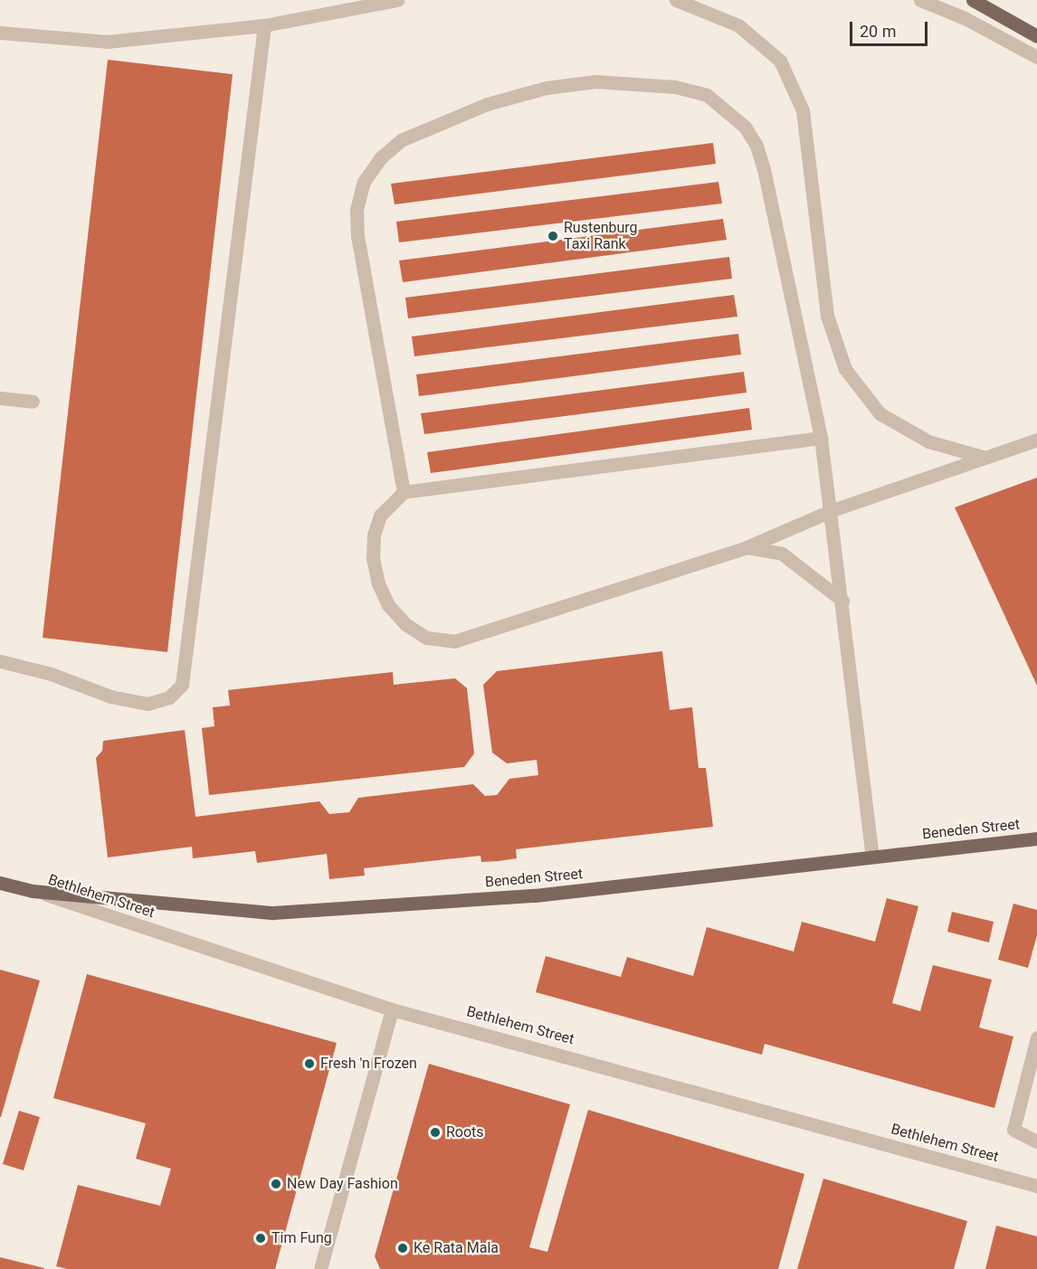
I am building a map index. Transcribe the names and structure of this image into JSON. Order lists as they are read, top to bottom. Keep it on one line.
{"streets":{"main road":["Beneden Street","Bethlehem Street"]},"crossings":[["Beneden Street","Bethlehem Street"]],"places":["Rustenburg Taxi Rank","Fresh 'n Frozen","Roots","New Day Fashion","Tim Fung","Ke Rata Mala"],"scale_bar":"20 m"}
